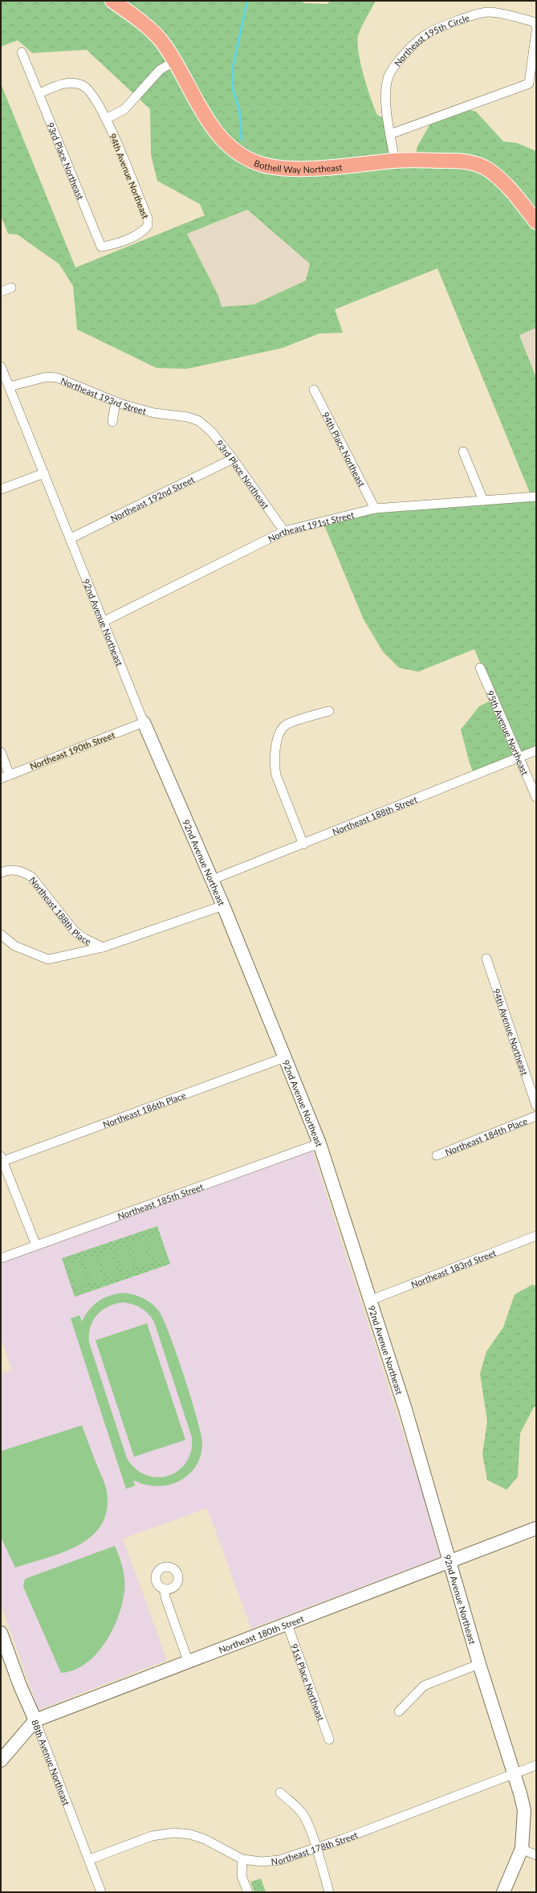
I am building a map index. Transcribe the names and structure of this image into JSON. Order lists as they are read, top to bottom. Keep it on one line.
{"streets":{"main road":["Bothell Way Northeast"],"street":["Northeast 195th Circle","93rd Place Northeast","94th Avenue Northeast","Northeast 193rd Street","94th Place Northeast","Northeast 192nd Street","Northeast 191st Street","92nd Avenue Northeast","95th Avenue Northeast","Northeast 190th Street","Northeast 188th Street","Northeast 188th Place","Northeast 186th Place","Northeast 184th Place","Northeast 185th Street","Northeast 183rd Street","Northeast 180th Street","91st Place Northeast","88th Avenue Northeast","Northeast 178th Street"]},"crossings":[["Northeast 195th Circle","Bothell Way Northeast"],["93rd Place Northeast","94th Avenue Northeast"],["93rd Place Northeast","Northeast 193rd Street"],["93rd Place Northeast","Northeast 192nd Street"],["93rd Place Northeast","Northeast 191st Street"],["Northeast 193rd Street","92nd Avenue Northeast"],["94th Place Northeast","Northeast 191st Street"],["Northeast 192nd Street","92nd Avenue Northeast"],["Northeast 191st Street","92nd Avenue Northeast"],["92nd Avenue Northeast","Northeast 190th Street"],["92nd Avenue Northeast","Northeast 188th Street"],["92nd Avenue Northeast","Northeast 188th Place"],["92nd Avenue Northeast","Northeast 186th Place"],["92nd Avenue Northeast","Northeast 185th Street"],["92nd Avenue Northeast","Northeast 183rd Street"],["92nd Avenue Northeast","Northeast 180th Street"],["92nd Avenue Northeast","Northeast 178th Street"],["95th Avenue Northeast","Northeast 188th Street"],["Northeast 180th Street","91st Place Northeast"],["Northeast 180th Street","88th Avenue Northeast"],["88th Avenue Northeast","Northeast 178th Street"]]}
